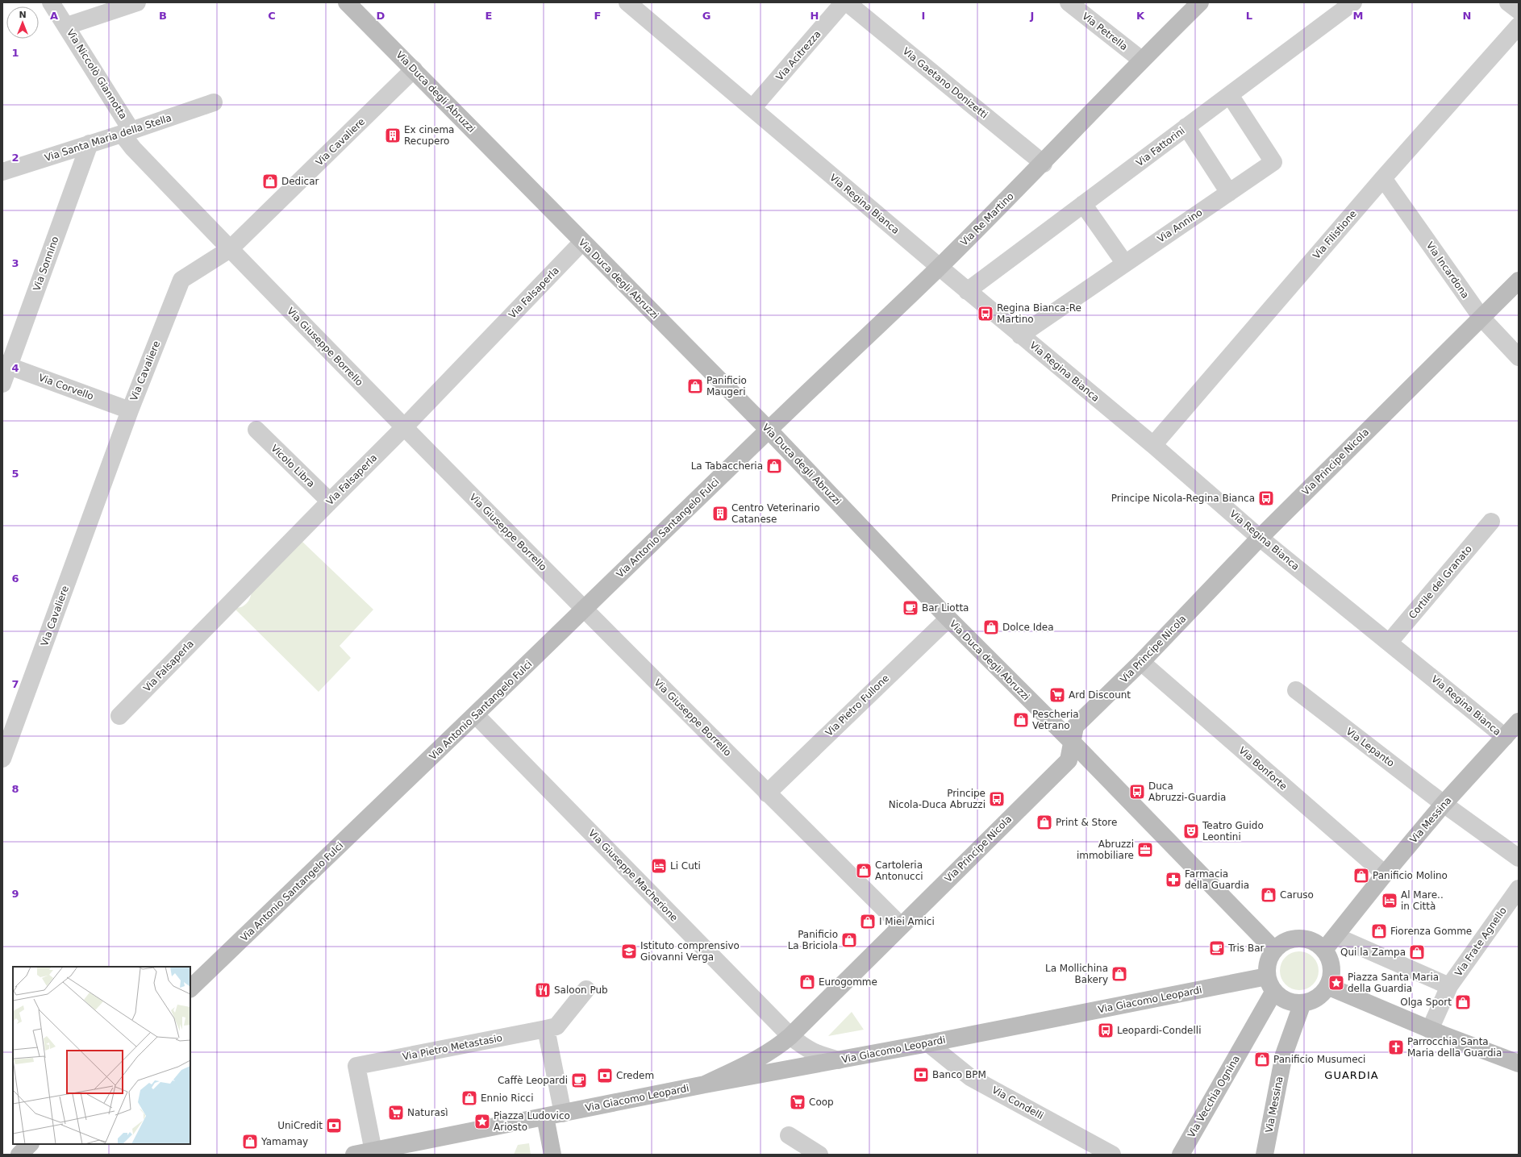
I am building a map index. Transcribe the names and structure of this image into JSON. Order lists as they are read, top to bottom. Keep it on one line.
{"streets":{"main road":["Via Duca degli Abruzzi","Via Re Martino","Via Principe Nicola","Via Antonio Santangelo Fulci","Via Messina","Via Giacomo Leopardi","Via Vecchia Ognina"],"street":["Via Petrella","Via Acitrezza","Via Niccolò Giannotta","Via Gaetano Donizetti","Via Santa Maria della Stella","Via Cavaliere","Via Fattorini","Via Regina Bianca","Via Annino","Via Filistione","Via Sonnino","Via Incardona","Via Falsaperla","Via Giuseppe Borrello","Via Corvello","Vicolo Libra","Cortile del Granato","Via Pietro Fullone","Via Lepanto","Via Bonforte","Via Giuseppe Macherione","Via Frate Agnello","Via Pietro Metastasio","Via Condelli"]},"crossings":[["Via Petrella","Via Re Martino"],["Via Acitrezza","Via Regina Bianca"],["Via Niccolò Giannotta","Via Santa Maria della Stella"],["Via Niccolò Giannotta","Via Giuseppe Borrello"],["Via Gaetano Donizetti","Via Re Martino"],["Via Duca degli Abruzzi","Via Cavaliere"],["Via Duca degli Abruzzi","Via Re Martino"],["Via Duca degli Abruzzi","Via Falsaperla"],["Via Duca degli Abruzzi","Via Principe Nicola"],["Via Duca degli Abruzzi","Via Antonio Santangelo Fulci"],["Via Duca degli Abruzzi","Via Pietro Fullone"],["Via Duca degli Abruzzi","Via Messina"],["Via Duca degli Abruzzi","Via Giacomo Leopardi"],["Via Duca degli Abruzzi","Via Vecchia Ognina"],["Via Santa Maria della Stella","Via Sonnino"],["Via Santa Maria della Stella","Via Giuseppe Borrello"],["Via Cavaliere","Via Giuseppe Borrello"],["Via Cavaliere","Via Corvello"],["Via Fattorini","Via Regina Bianca"],["Via Fattorini","Via Annino"],["Via Regina Bianca","Via Re Martino"],["Via Regina Bianca","Via Annino"],["Via Regina Bianca","Via Filistione"],["Via Regina Bianca","Via Principe Nicola"],["Via Regina Bianca","Cortile del Granato"],["Via Regina Bianca","Via Messina"],["Via Re Martino","Via Antonio Santangelo Fulci"],["Via Filistione","Via Incardona"],["Via Sonnino","Via Corvello"],["Via Incardona","Via Principe Nicola"],["Via Falsaperla","Via Giuseppe Borrello"],["Via Falsaperla","Vicolo Libra"],["Via Giuseppe Borrello","Via Principe Nicola"],["Via Giuseppe Borrello","Via Antonio Santangelo Fulci"],["Via Giuseppe Borrello","Via Pietro Fullone"],["Via Principe Nicola","Via Bonforte"],["Via Principe Nicola","Via Giuseppe Macherione"],["Via Principe Nicola","Via Giacomo Leopardi"],["Via Antonio Santangelo Fulci","Via Giuseppe Macherione"],["Via Lepanto","Via Messina"],["Via Bonforte","Via Messina"],["Via Messina","Via Giacomo Leopardi"],["Via Messina","Via Vecchia Ognina"],["Via Giuseppe Macherione","Via Giacomo Leopardi"],["Via Giacomo Leopardi","Via Pietro Metastasio"],["Via Giacomo Leopardi","Via Vecchia Ognina"],["Via Giacomo Leopardi","Via Condelli"]],"districts":["GUARDIA"],"places":{"building":["Ex cinema Recupero","Centro Veterinario Catanese"],"shop":["Dedicar","Panificio Maugeri","La Tabaccheria","Dolce Idea","Pescheria Vetrano","Print & Store","Cartoleria Antonucci","Panificio Molino","Caruso","I Miei Amici","Fiorenza Gomme","Panificio La Briciola","Qui la Zampa","La Mollichina Bakery","Eurogomme","Olga Sport","Panificio Musumeci","Ennio Ricci","Yamamay"],"bus stop":["Regina Bianca-Re Martino","Principe Nicola-Regina Bianca","Duca Abruzzi-Guardia","Principe Nicola-Duca Abruzzi","Leopardi-Condelli"],"cafe":["Bar Liotta","Tris Bar","Caffè Leopardi"],"supermarket":["Ard Discount","Coop","Naturasì"],"theatre":["Teatro Guido Leontini"],"office":["Abruzzi immobiliare"],"hotel":["Li Cuti","Al Mare.. in Città"],"pharmacy":["Farmacia della Guardia"],"school or university":["Istituto comprensivo Giovanni Verga"],"place":["Piazza Santa Maria della Guardia","Piazza Ludovico Ariosto"],"restaurant":["Saloon Pub"],"church":["Parrocchia Santa Maria della Guardia"],"bank":["Banco BPM","Credem","UniCredit"]},"north":"top","grid":{"columns":["A","B","C","D","E","F","G","H","I","J","K","L","M","N"],"rows":["1","2","3","4","5","6","7","8","9"]}}
